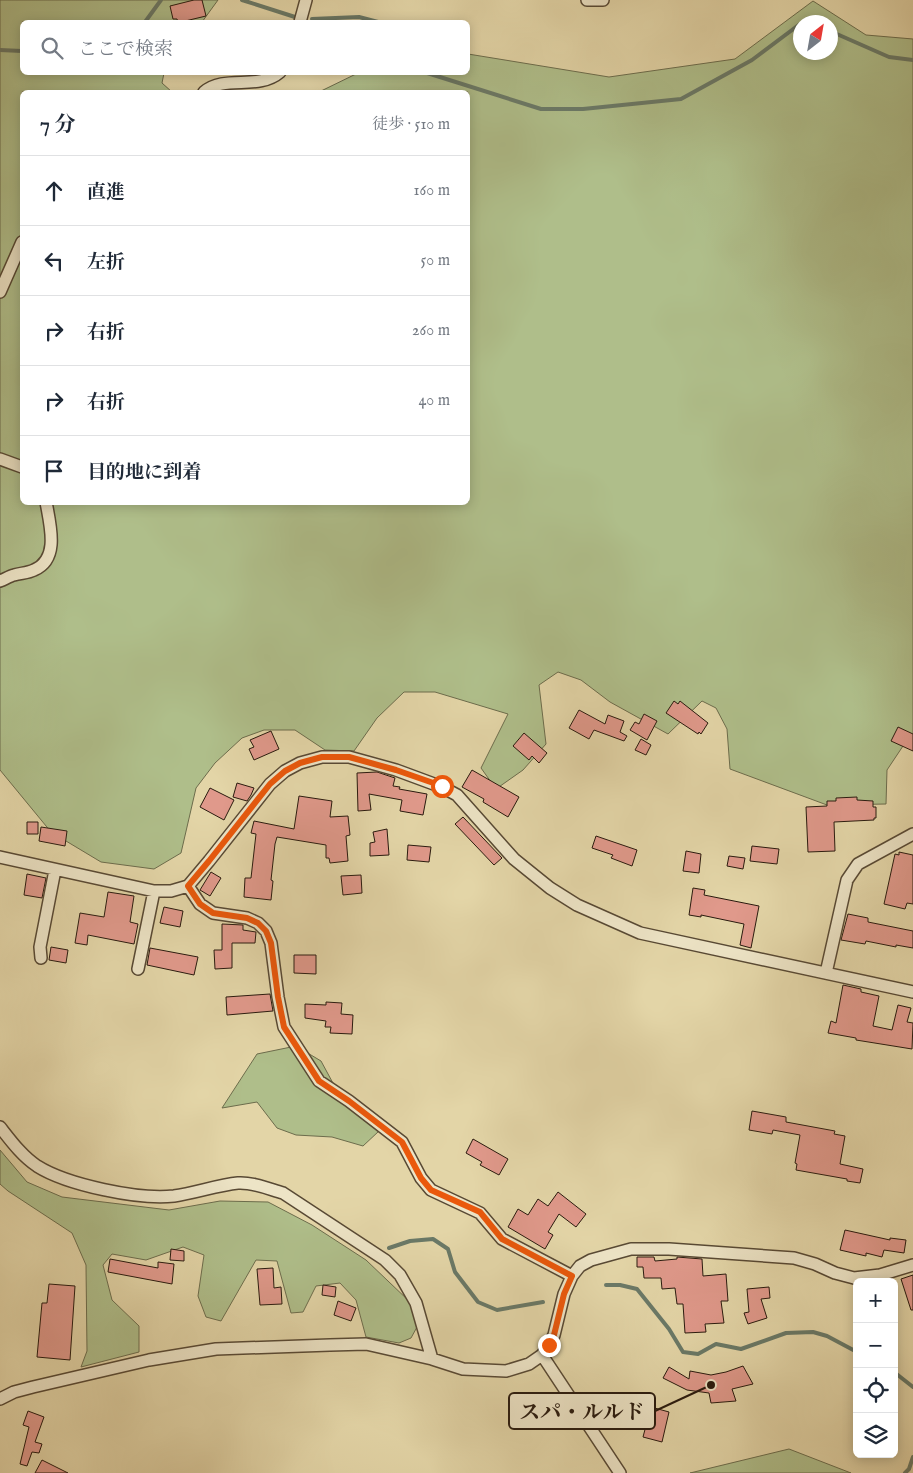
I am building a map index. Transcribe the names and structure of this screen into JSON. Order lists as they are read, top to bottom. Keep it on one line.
{"places":["スパ・ルルド"],"north":"top right","page":{"search":"ここで検索","heading":["7 分","徒歩 · 510 m"],"list":[["直進","160 m"],["左折","50 m"],["右折","260 m"],["右折","40 m"],"目的地に到着"],"map_buttons":["+","−"]}}
